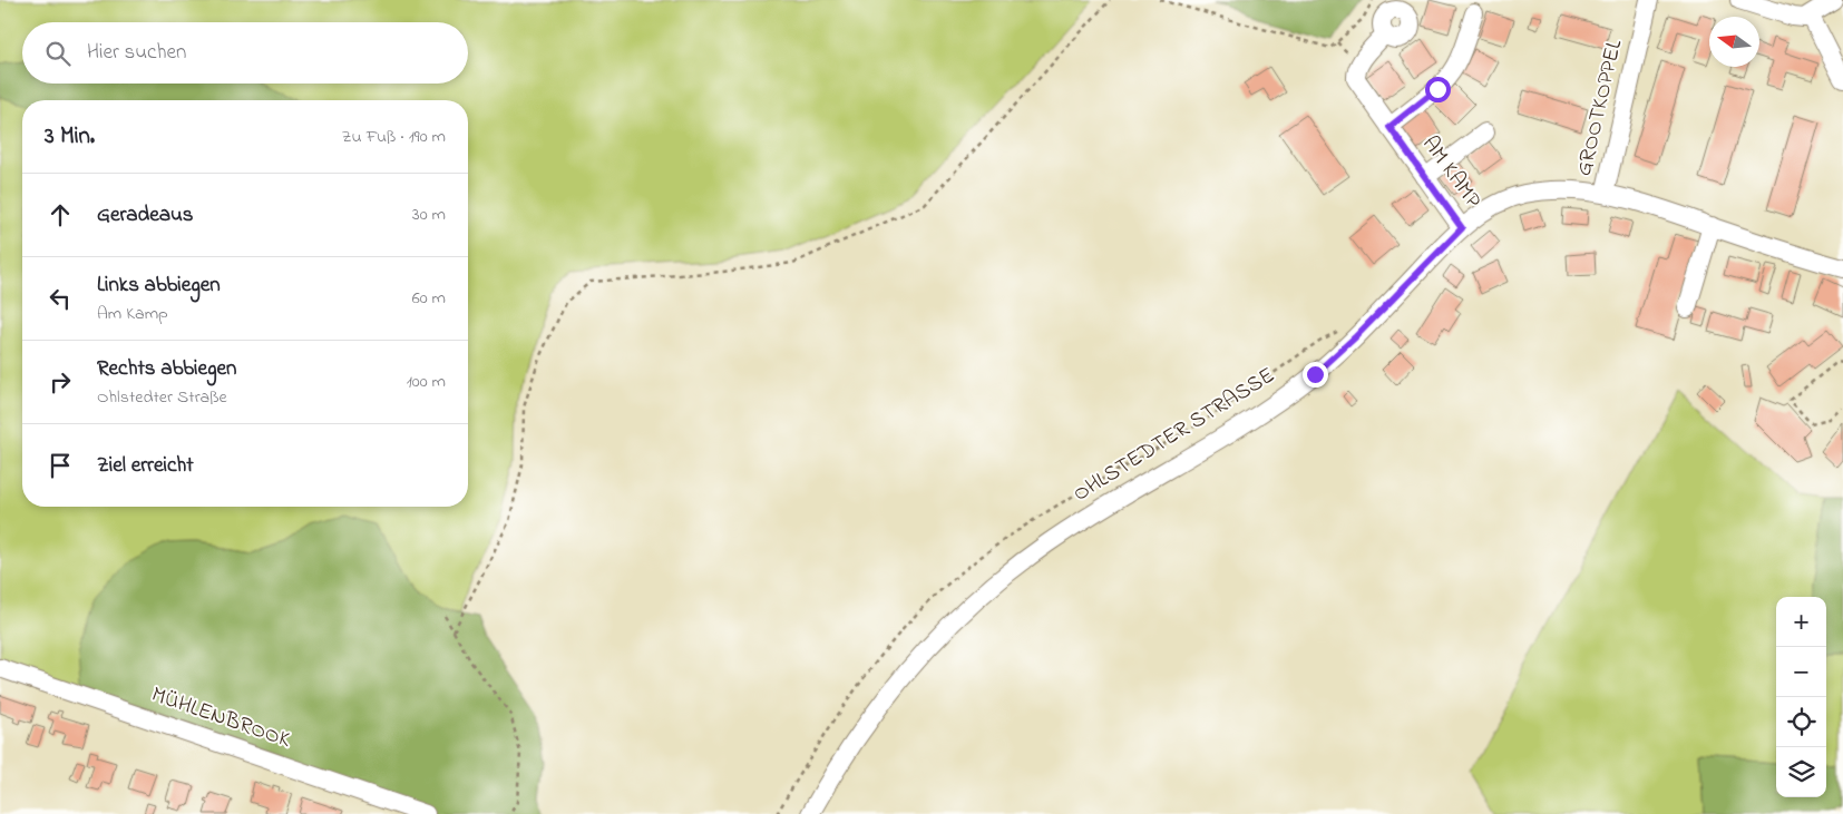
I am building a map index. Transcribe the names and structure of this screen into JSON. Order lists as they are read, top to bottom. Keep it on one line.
{"streets":{"street":["GROOTKOPPEL","AM KAMP","OHLSTEDTER STRASSE","MÜHLENBROOK"]},"crossings":[["GROOTKOPPEL","OHLSTEDTER STRASSE"],["AM KAMP","OHLSTEDTER STRASSE"]],"north":"left","page":{"search":"Hier suchen","heading":["3 Min.","Zu Fuß · 190 m"],"list":[["Geradeaus","30 m"],["Links abbiegen","Am Kamp","60 m"],["Rechts abbiegen","Ohlstedter Straße","100 m"],"Ziel erreicht"],"map_buttons":["+","−"]}}
